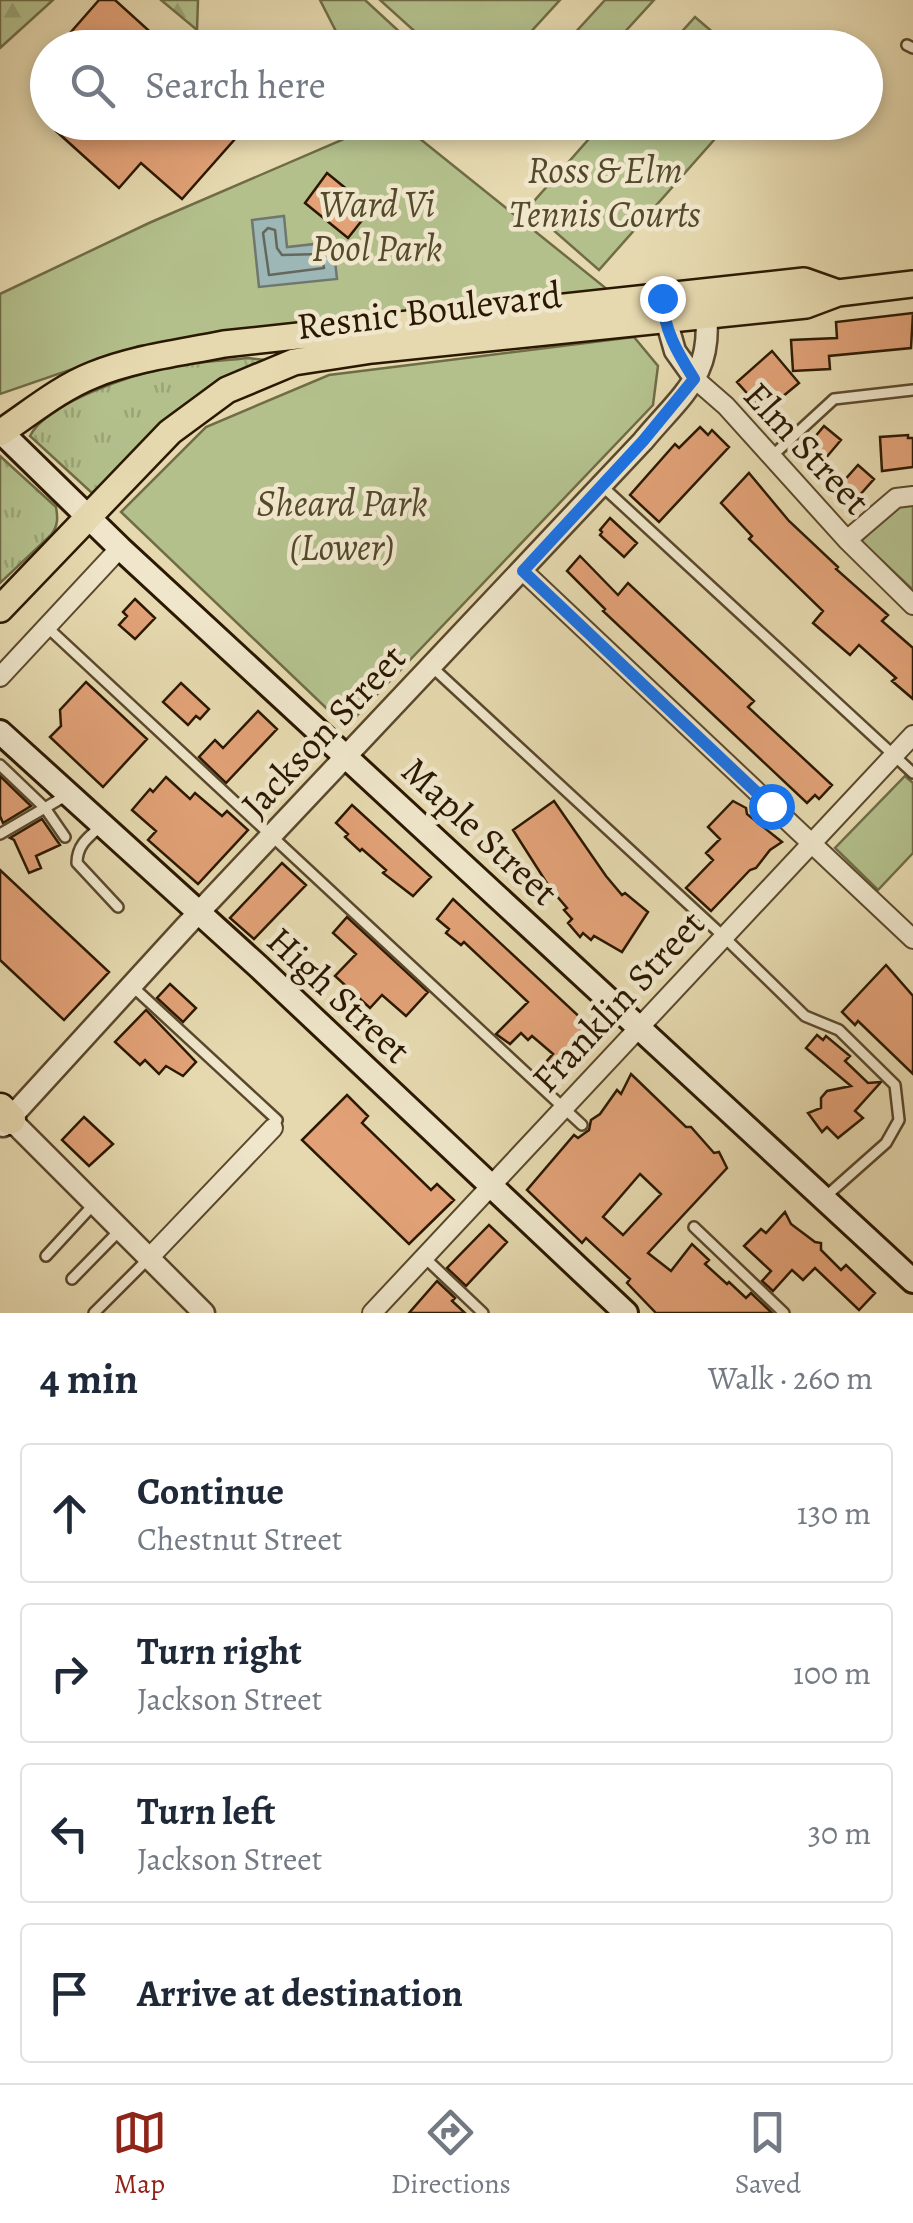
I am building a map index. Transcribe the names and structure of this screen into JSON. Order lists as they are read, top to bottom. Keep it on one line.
{"streets":{"main road":["Resnic Boulevard","Maple Street","High Street"],"street":["Elm Street","Jackson Street","Franklin Street"]},"crossings":[["Resnic Boulevard","Jackson Street"],["Resnic Boulevard","Maple Street"],["Elm Street","Jackson Street"],["Jackson Street","Maple Street"],["Jackson Street","High Street"],["Maple Street","Franklin Street"],["High Street","Franklin Street"]],"parks":["Ross & Elm Tennis Courts","Ward Vi Pool Park","Sheard Park (Lower)"],"page":{"search":"Search here","heading":["4 min","Walk · 260 m"],"list":[["Continue","Chestnut Street","130 m"],["Turn right","Jackson Street","100 m"],["Turn left","Jackson Street","30 m"],"Arrive at destination"],"nav":["Map","Directions","Saved"]}}
